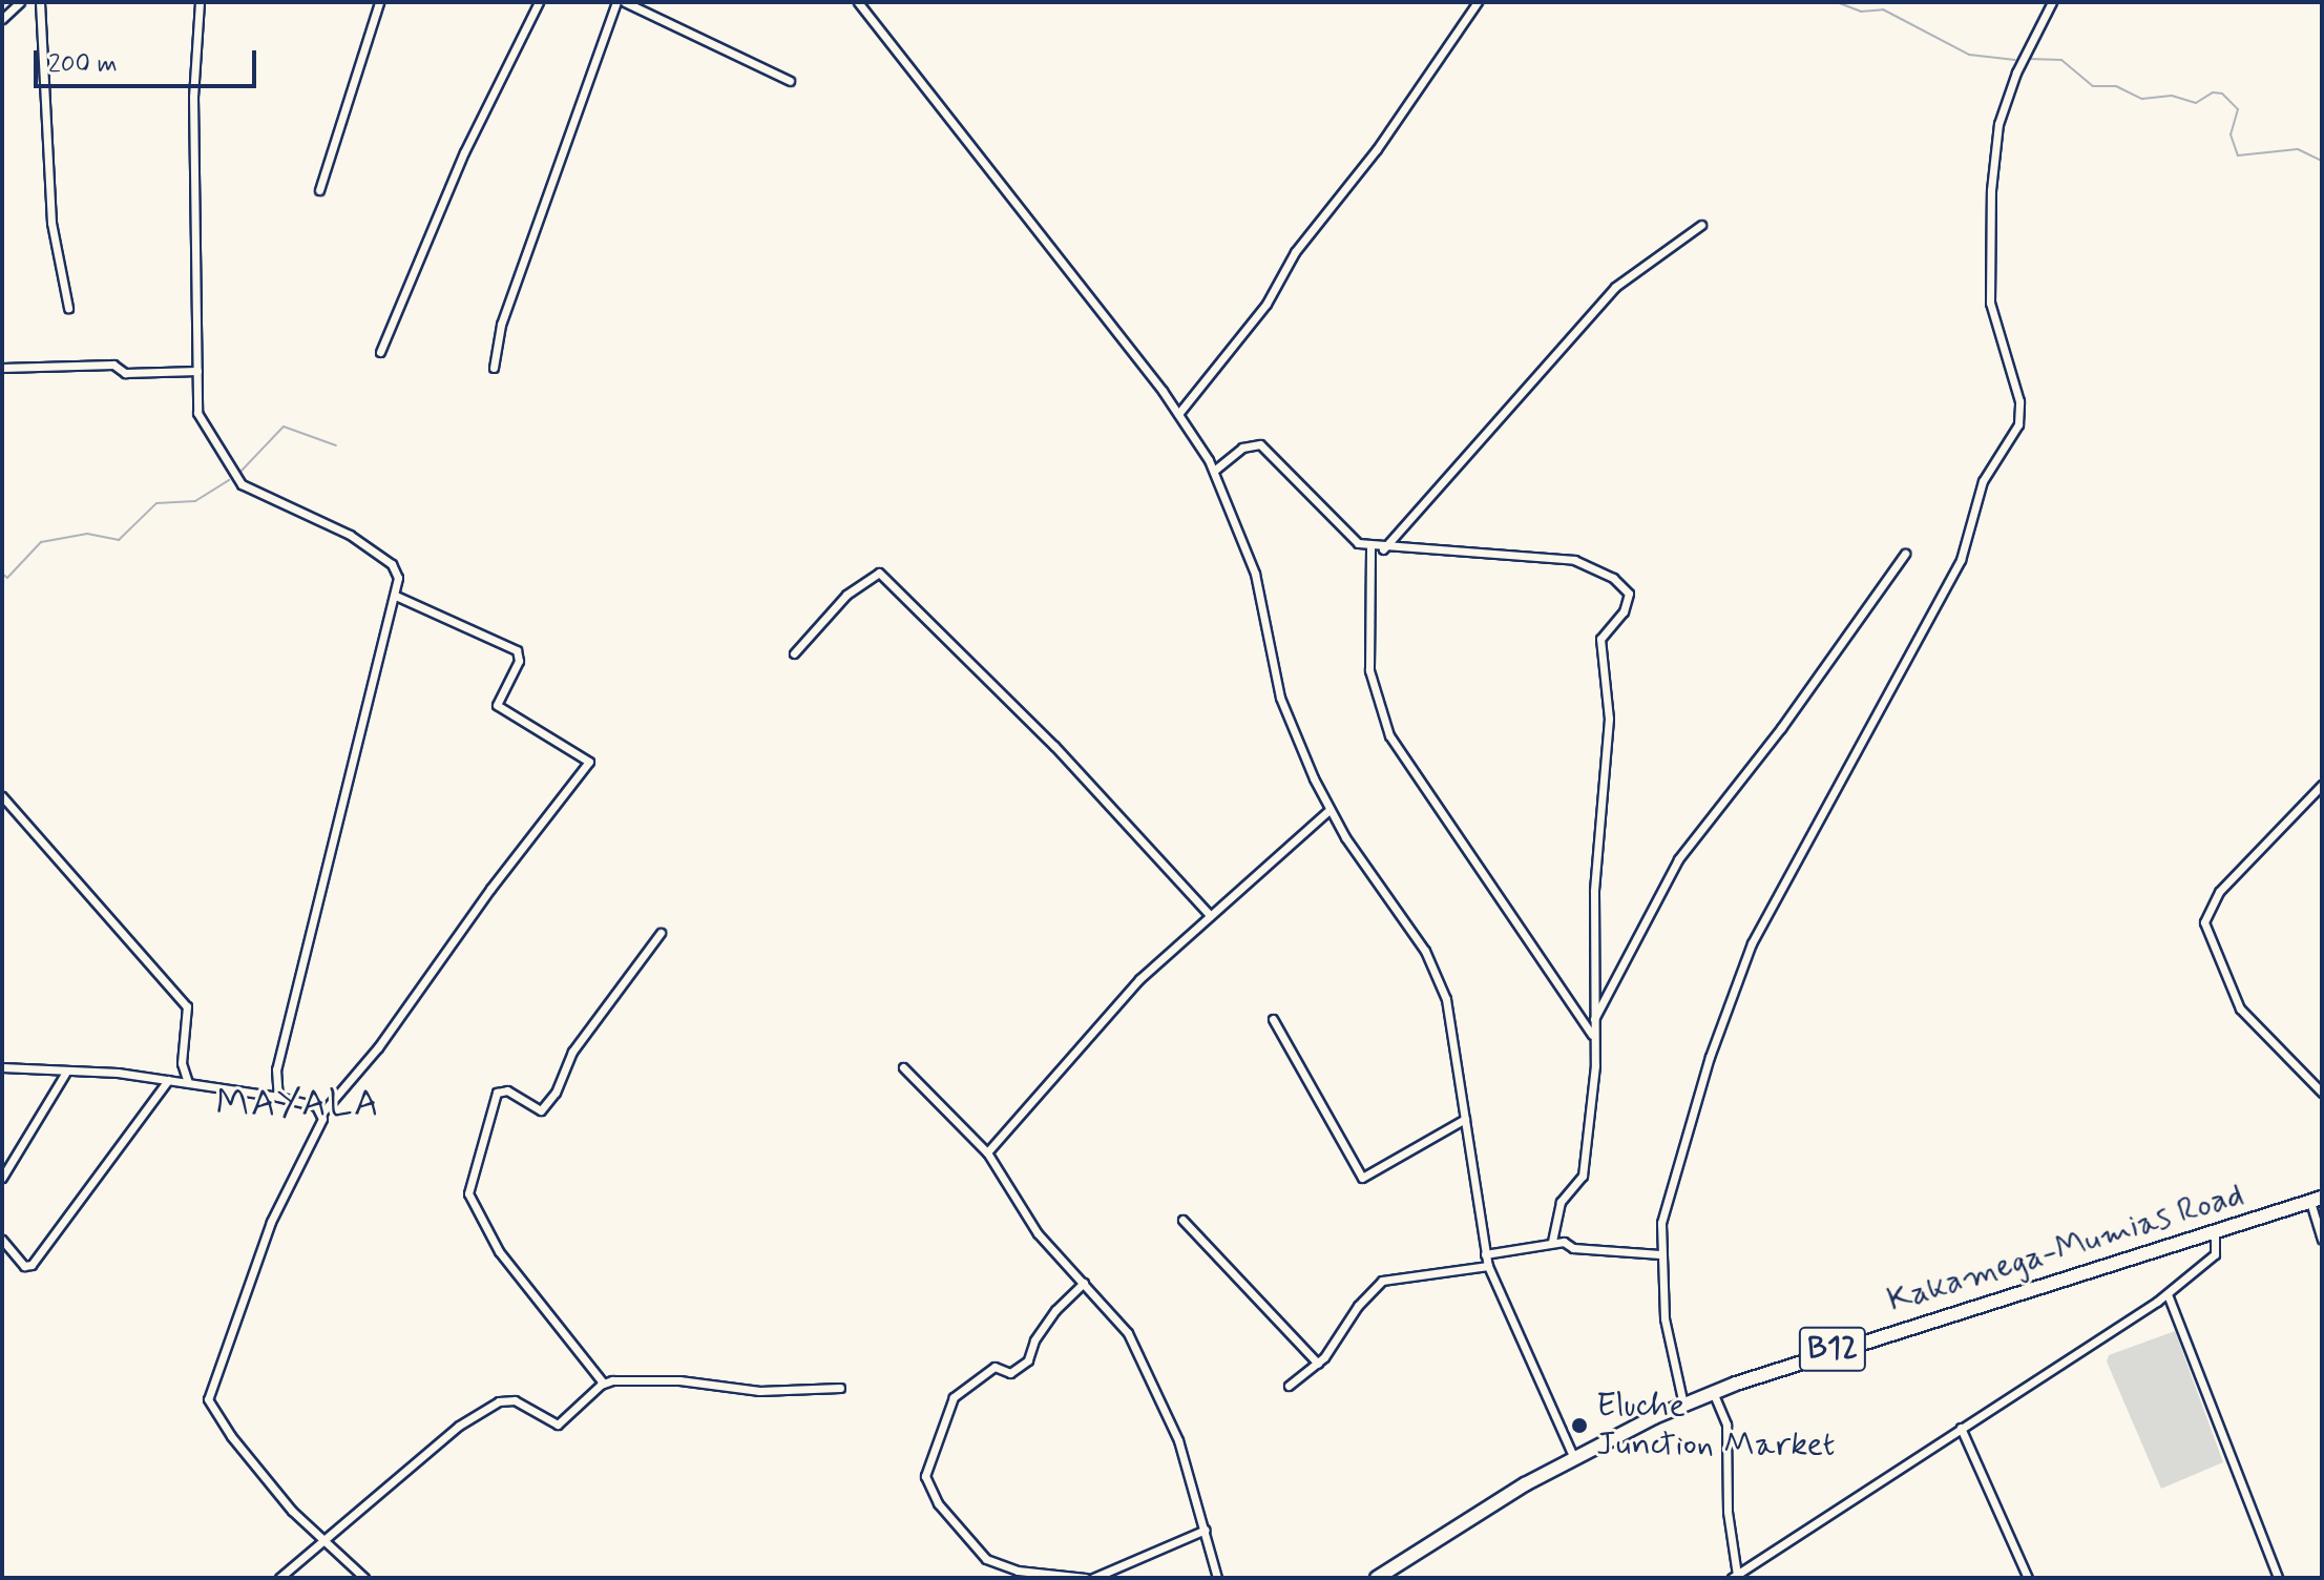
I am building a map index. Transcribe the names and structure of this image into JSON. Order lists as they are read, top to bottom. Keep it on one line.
{"streets":{"highway":["Kakamega-Mumias Road","B12"]},"districts":["MAYALA"],"places":["Eluche Junction Market"],"scale_bar":"200 m"}
